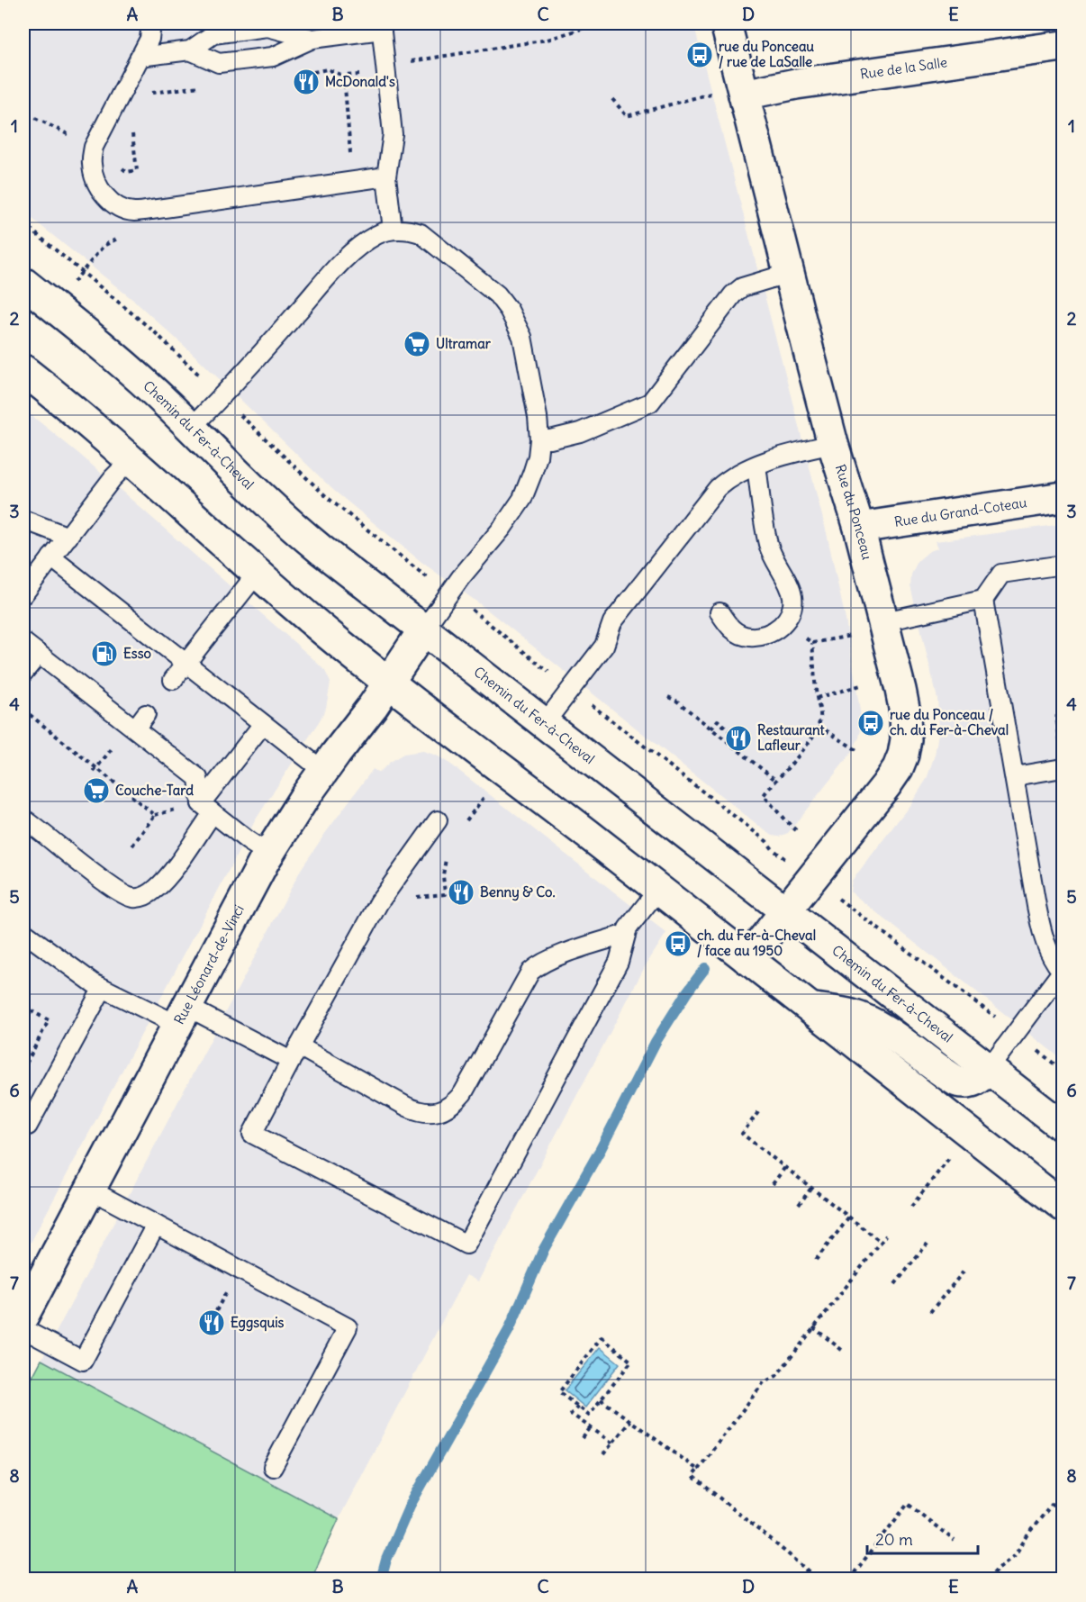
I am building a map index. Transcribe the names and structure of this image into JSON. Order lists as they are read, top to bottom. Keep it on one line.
{"streets":{"street":["Rue de la Salle","Chemin du Fer-à-Cheval","Rue du Ponceau","Rue du Grand-Coteau","Rue Léonard-de-Vinci"]},"crossings":[["Rue de la Salle","Rue du Ponceau"],["Chemin du Fer-à-Cheval","Rue du Ponceau"],["Chemin du Fer-à-Cheval","Rue Léonard-de-Vinci"],["Rue du Ponceau","Rue du Grand-Coteau"]],"places":{"bus stop":["rue du Ponceau / rue de LaSalle","rue du Ponceau / ch. du Fer-à-Cheval","ch. du Fer-à-Cheval / face au 1950"],"restaurant":["McDonald's","Restaurant Lafleur","Benny & Co.","Eggsquis"],"supermarket":["Ultramar","Couche-Tard"],"fuel station":["Esso"]},"scale_bar":"20 m","grid":{"columns":["A","B","C","D","E"],"rows":["1","2","3","4","5","6","7","8"]}}
